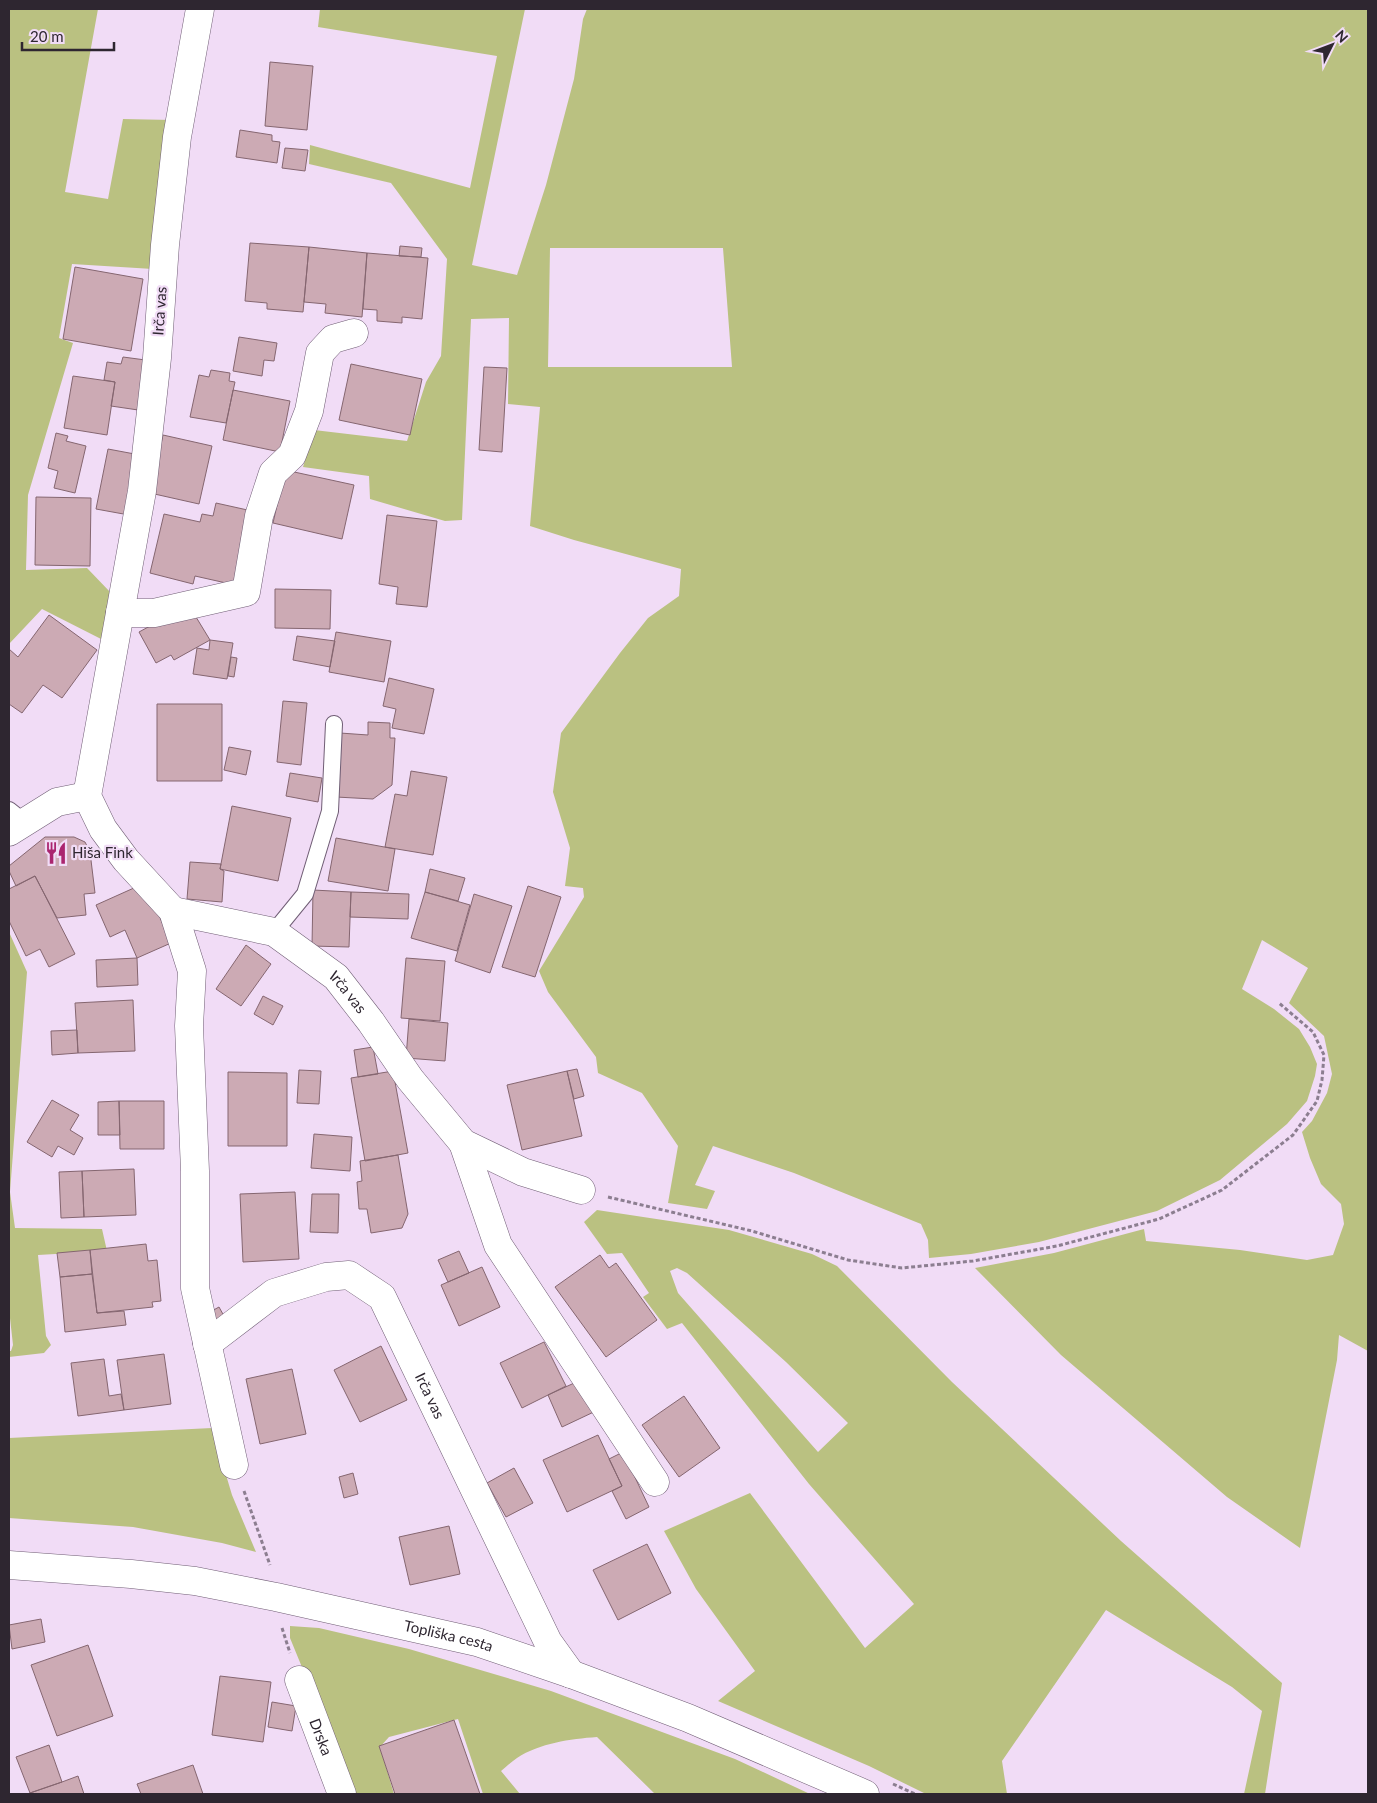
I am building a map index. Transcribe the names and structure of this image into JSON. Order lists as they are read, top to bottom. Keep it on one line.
{"streets":{"street":["Irča vas","Topliška cesta","Drska"]},"crossings":[["Irča vas","Topliška cesta"]],"places":{"restaurant":["Hiša Fink"]},"scale_bar":"20 m","north":"top right"}
